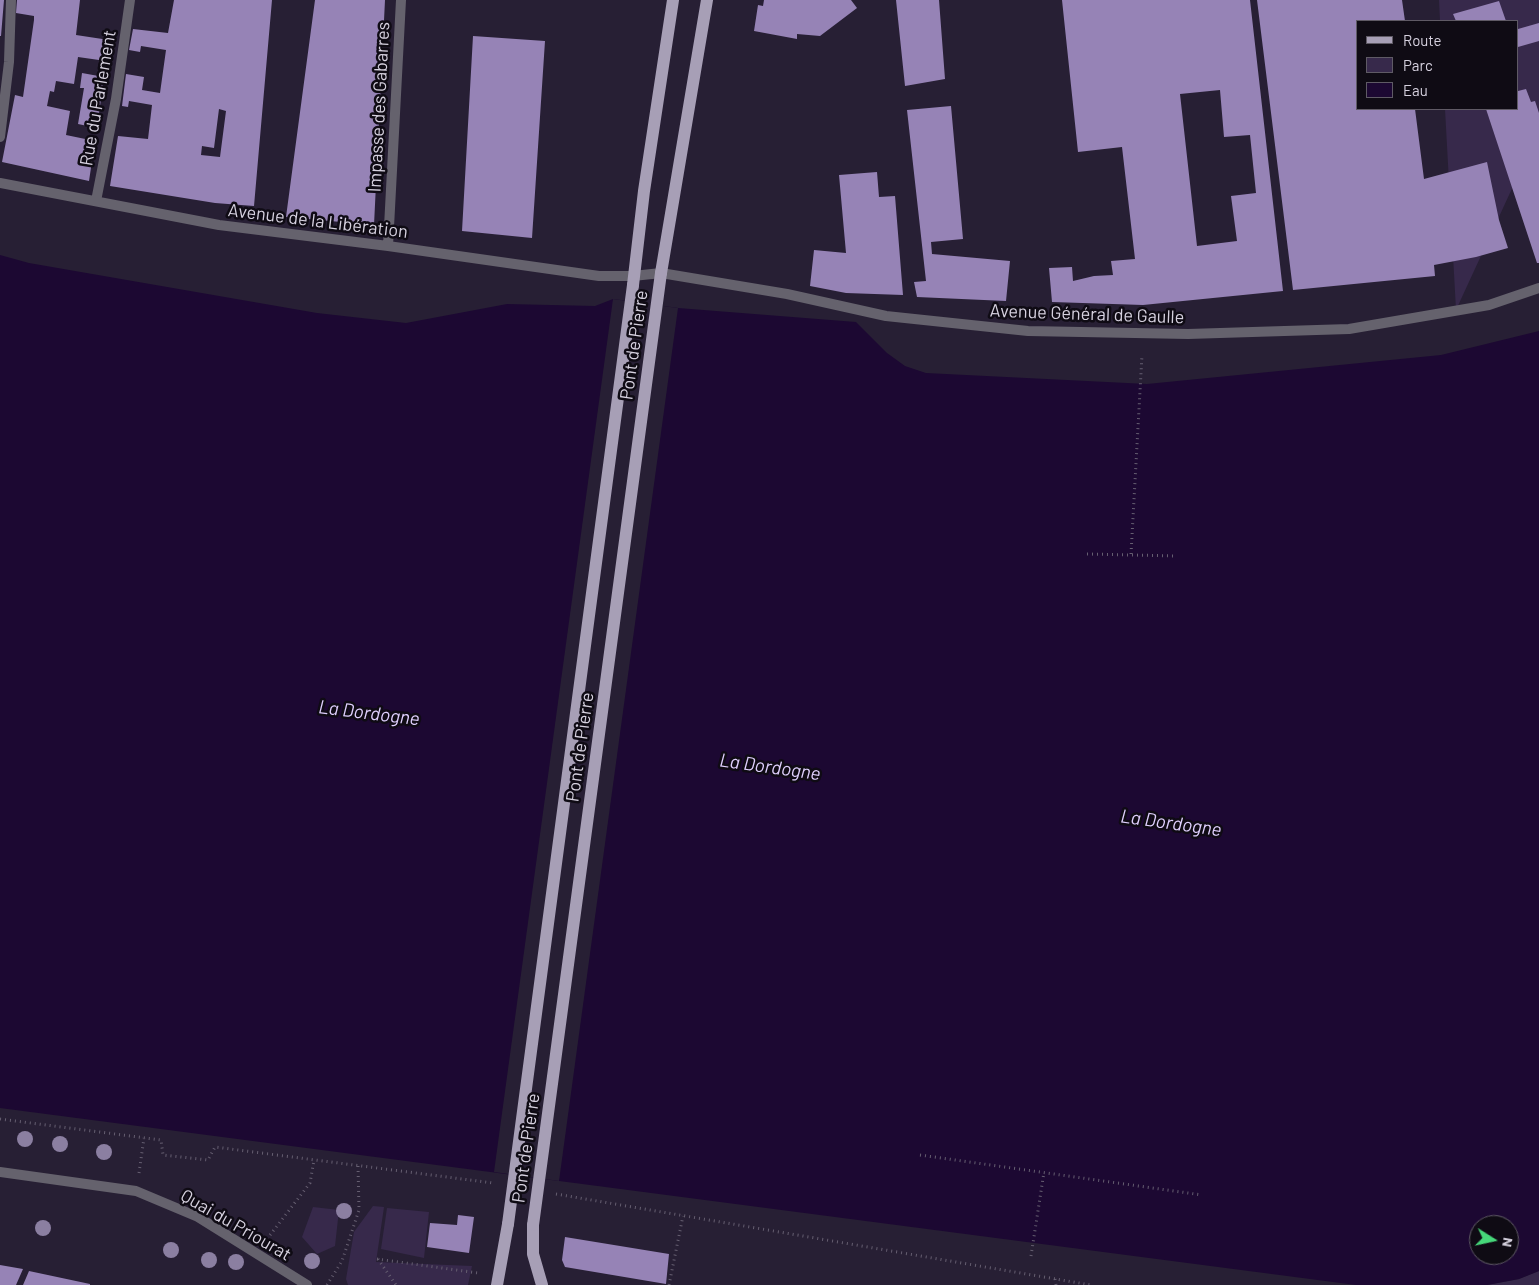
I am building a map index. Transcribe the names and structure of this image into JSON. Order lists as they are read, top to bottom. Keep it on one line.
{"streets":{"main road":["Pont de Pierre"],"street":["Rue du Parlement","Impasse des Gabarres","Avenue de la Libération","Avenue Général de Gaulle","Quai du Priourat"]},"crossings":[["Rue du Parlement","Avenue de la Libération"],["Impasse des Gabarres","Avenue de la Libération"],["Avenue de la Libération","Avenue Général de Gaulle"],["Avenue Général de Gaulle","Pont de Pierre"]],"water":["La Dordogne"],"legend":["Route","Parc","Eau"],"north":"right"}
